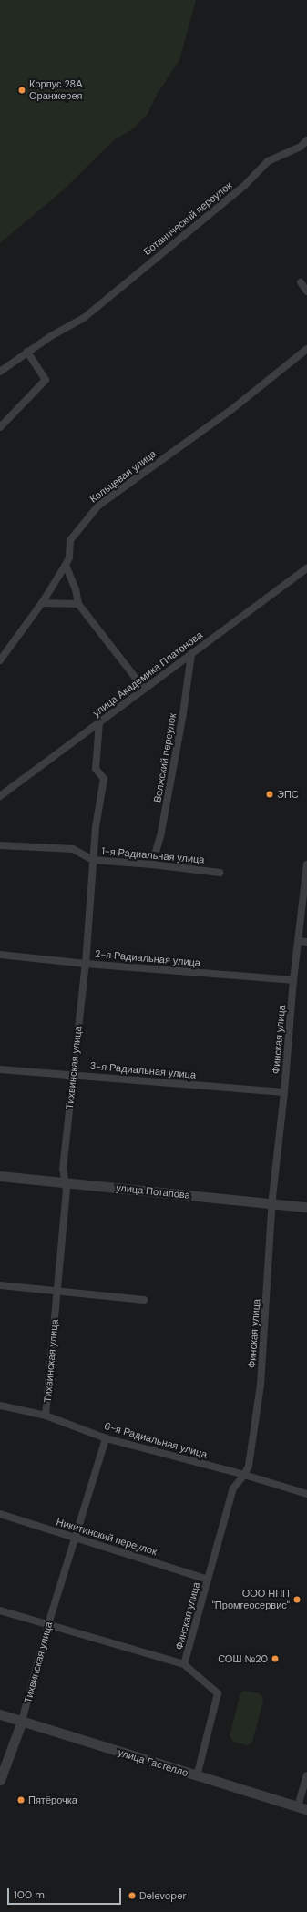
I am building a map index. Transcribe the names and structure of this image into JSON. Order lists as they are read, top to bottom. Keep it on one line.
{"streets":{"street":["Ботанический переулок","Кольцевая улица","улица Академика Платонова","Волжский переулок","1-я Радиальная улица","2-я Радиальная улица","Финская улица","Тихвинская улица","3-я Радиальная улица","улица Потапова","6-я Радиальная улица","Никитинский переулок","улица Гастелло"]},"crossings":[["улица Академика Платонова","Волжский переулок"],["улица Академика Платонова","Тихвинская улица"],["Волжский переулок","1-я Радиальная улица"],["1-я Радиальная улица","Тихвинская улица"],["2-я Радиальная улица","Финская улица"],["2-я Радиальная улица","Тихвинская улица"],["Финская улица","3-я Радиальная улица"],["Финская улица","улица Потапова"],["Финская улица","6-я Радиальная улица"],["Финская улица","Никитинский переулок"],["Финская улица","улица Гастелло"],["Тихвинская улица","3-я Радиальная улица"],["Тихвинская улица","улица Потапова"],["Тихвинская улица","6-я Радиальная улица"],["Тихвинская улица","Никитинский переулок"],["Тихвинская улица","улица Гастелло"]],"places":["Корпус 28А Оранжерея","ЭПС","ООО НПП \"Промгеосервис\"","СОШ №20","Пятёрочка","Delevoper"],"scale_bar":"100 m"}
